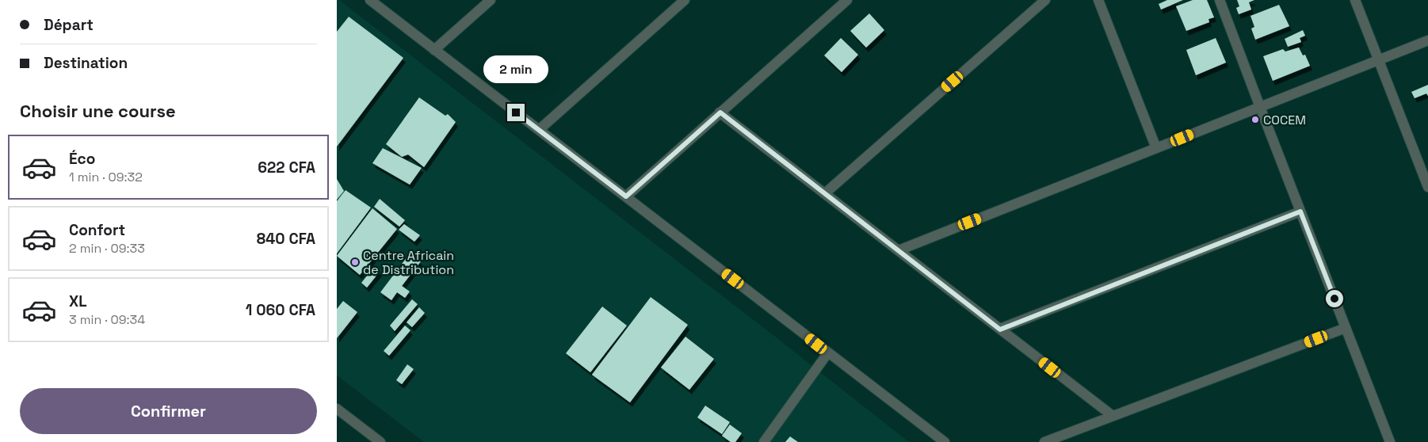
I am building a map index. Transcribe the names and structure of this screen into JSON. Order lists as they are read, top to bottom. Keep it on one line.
{"places":["COCEM","Centre Africain de Distribution"],"page":{"banner":["Départ","Destination"],"bubble":"2 min","heading":"Choisir une course","list":[{"name":"Éco","note":"1 min · 09:32","value":"622 CFA"},{"name":"Confort","note":"2 min · 09:33","value":"840 CFA"},{"name":"XL","note":"3 min · 09:34","value":"1 060 CFA"}],"buttons":"Confirmer"}}
